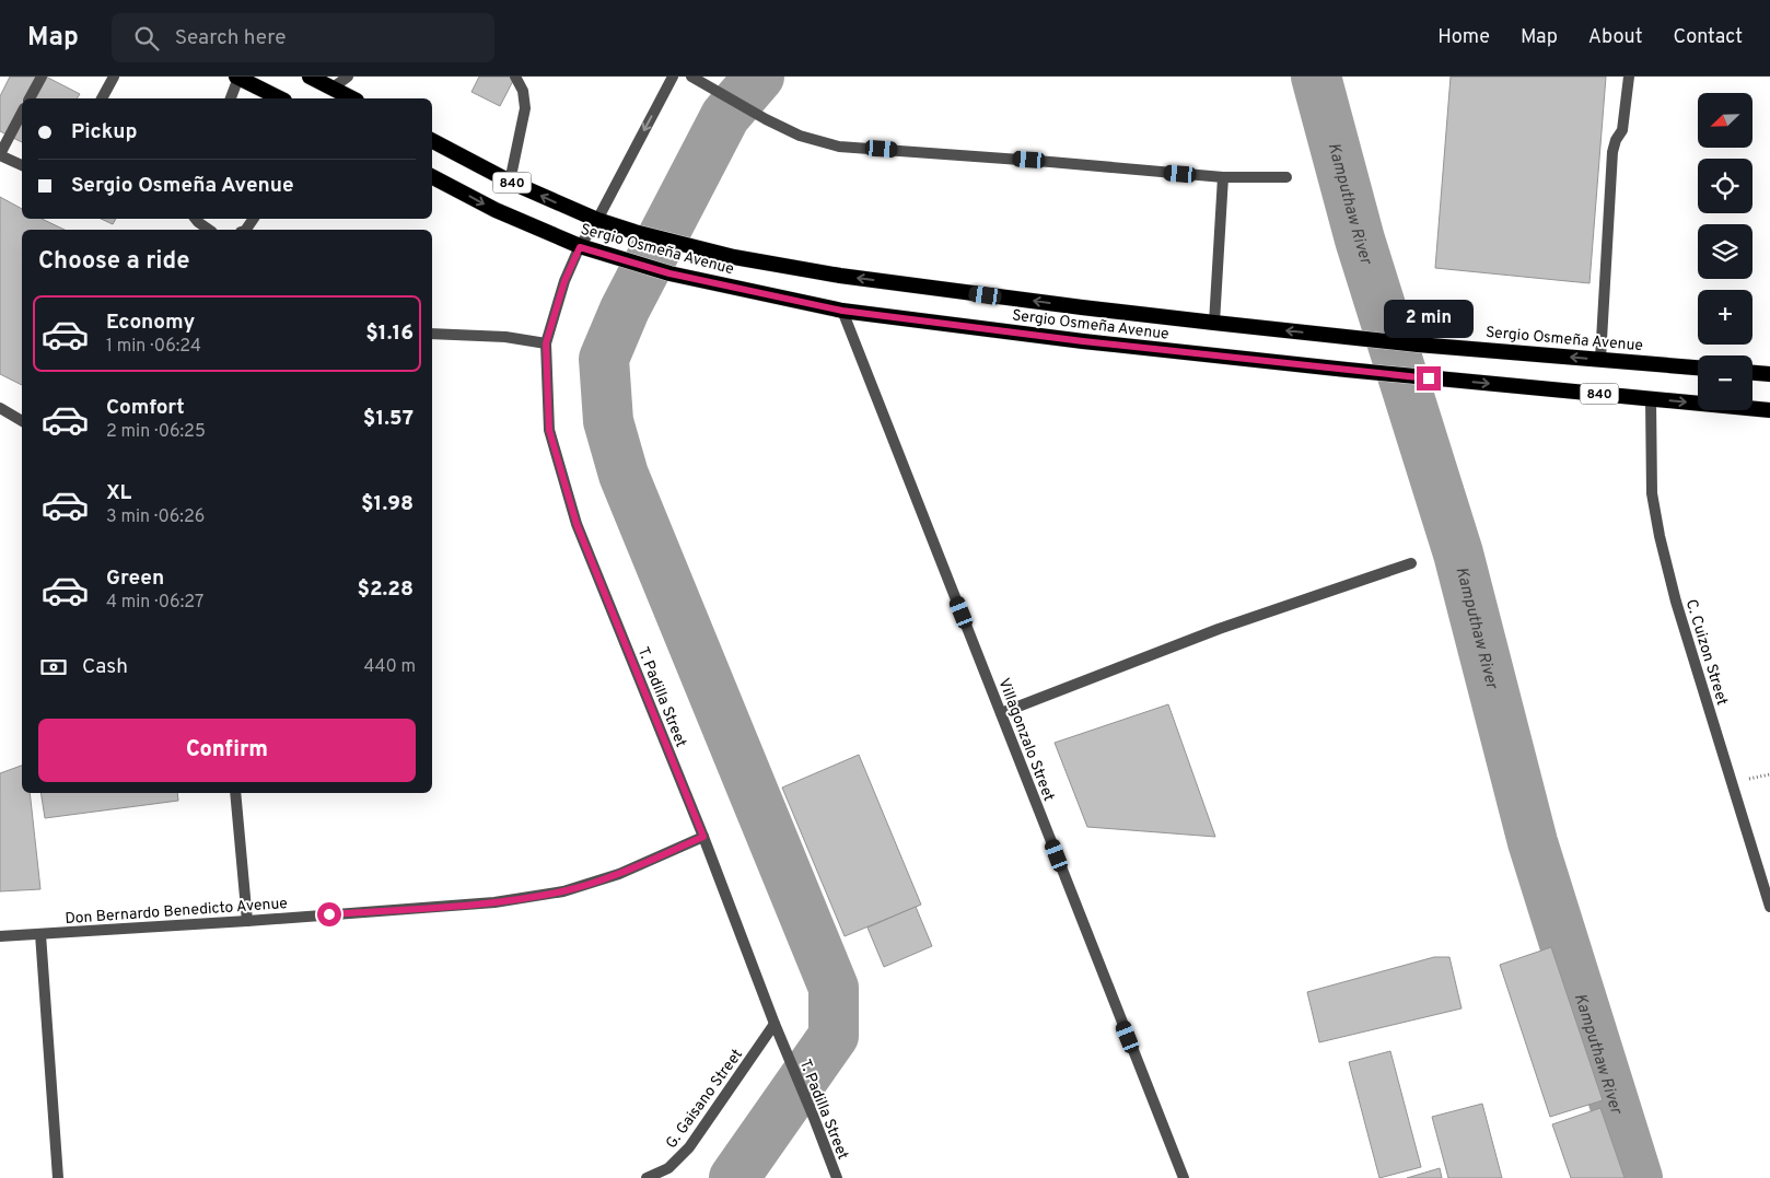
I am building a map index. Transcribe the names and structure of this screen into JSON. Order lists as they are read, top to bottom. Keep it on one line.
{"streets":{"highway":["840","Sergio Osmeña Avenue"],"street":["C. Cuizon Street","T. Padilla Street","Villagonzalo Street","Don Bernardo Benedicto Avenue","G. Gaisano Street"]},"crossings":[["Sergio Osmeña Avenue","C. Cuizon Street"],["Sergio Osmeña Avenue","T. Padilla Street"],["Sergio Osmeña Avenue","Villagonzalo Street"],["T. Padilla Street","Don Bernardo Benedicto Avenue"],["T. Padilla Street","G. Gaisano Street"]],"water":["Kamputhaw River"],"north":"bottom left","page":{"header":"Map","search":"Search here","nav":["Home","Map","About","Contact"],"map_buttons":["+","−"],"banner":["Pickup","Sergio Osmeña Avenue"],"heading":"Choose a ride","list":[{"name":"Economy","note":"1 min · 06:24","value":"$1.16"},{"name":"Comfort","note":"2 min · 06:25","value":"$1.57"},{"name":"XL","note":"3 min · 06:26","value":"$1.98"},{"name":"Green","note":"4 min · 06:27","value":"$2.28"}],"bubble":"2 min","pay":["Cash","440 m"],"buttons":"Confirm"}}
